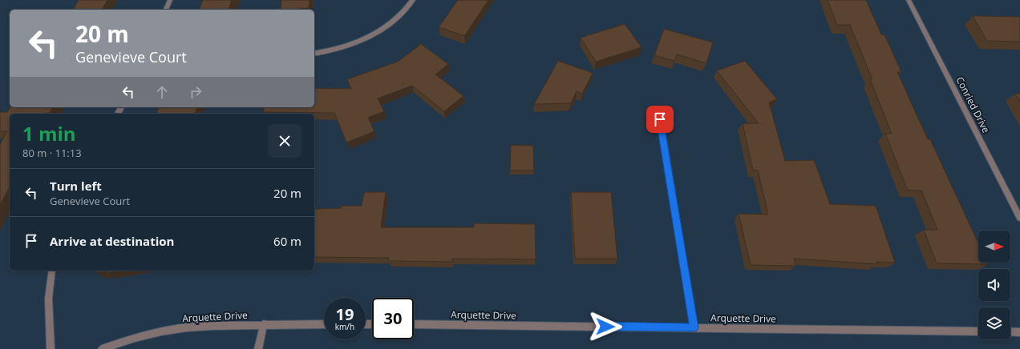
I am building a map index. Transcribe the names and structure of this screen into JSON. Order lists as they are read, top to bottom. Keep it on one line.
{"streets":{"street":["Conried Drive","Arquette Drive"]},"north":"right","page":{"turn":["20 m","Genevieve Court"],"heading":["1 min","80 m · 11:13"],"list":[{"name":"Turn left","note":"Genevieve Court","value":"20 m"},{"name":"Arrive at destination","value":"60 m"}],"speed":"19 km/h","limit":"30"}}
